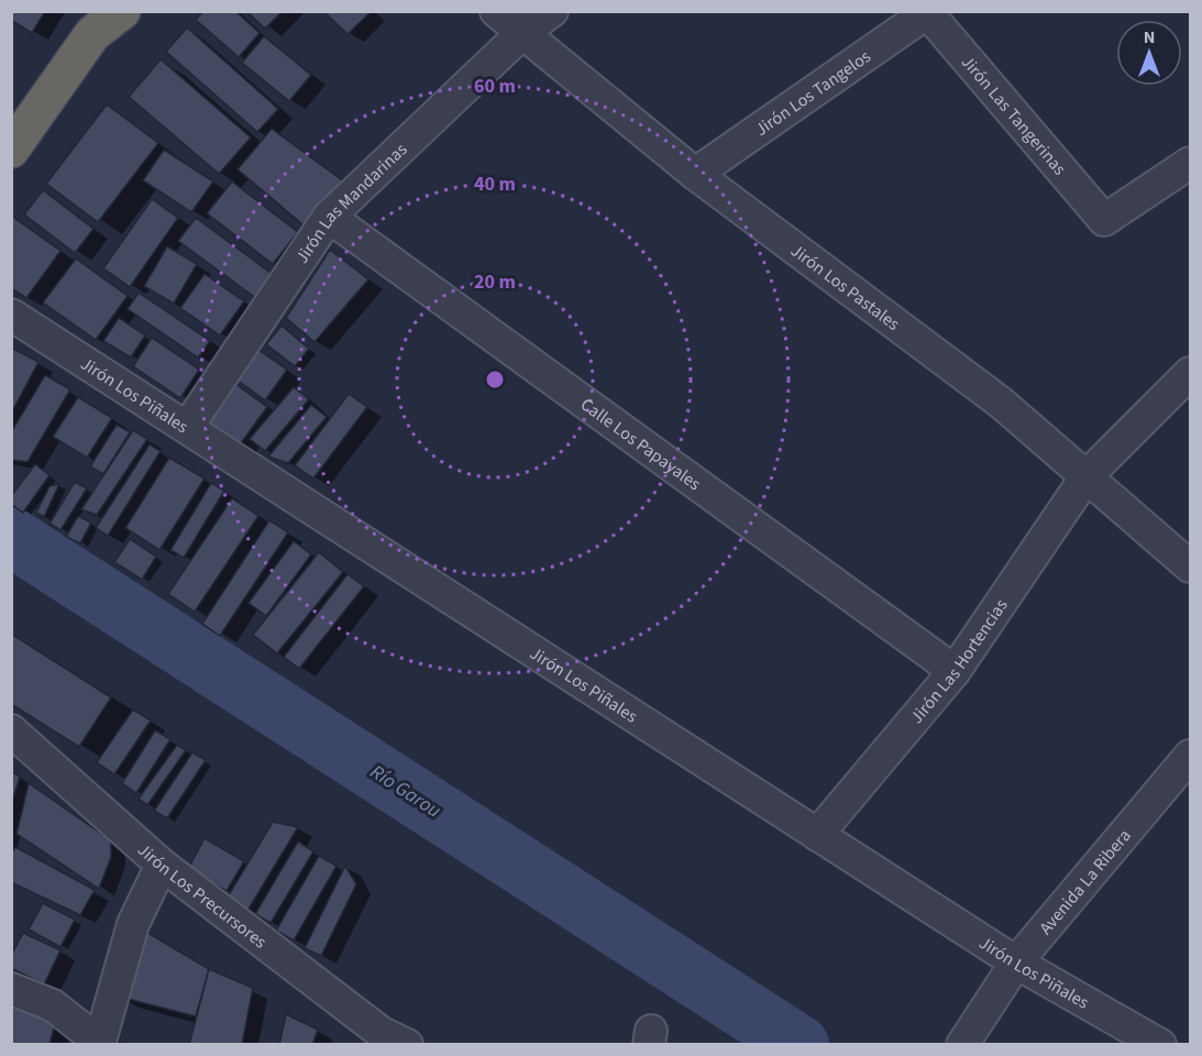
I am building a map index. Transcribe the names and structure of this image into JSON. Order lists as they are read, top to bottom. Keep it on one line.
{"streets":{"street":["Jirón Los Tangelos","Jirón Las Tangerinas","Jirón Las Mandarinas","Jirón Los Pastales","Jirón Los Piñales","Calle Los Papayales","Jirón Las Hortencias","Avenida La Ribera","Jirón Los Precursores"]},"crossings":[["Jirón Los Tangelos","Jirón Las Tangerinas"],["Jirón Los Tangelos","Jirón Los Pastales"],["Jirón Las Mandarinas","Jirón Los Pastales"],["Jirón Las Mandarinas","Jirón Los Piñales"],["Jirón Las Mandarinas","Calle Los Papayales"],["Jirón Los Pastales","Jirón Las Hortencias"],["Jirón Los Piñales","Jirón Las Hortencias"],["Jirón Los Piñales","Avenida La Ribera"],["Calle Los Papayales","Jirón Las Hortencias"]],"water":["Río Garou"],"north":"top","rings":["60 m","40 m","20 m"]}
